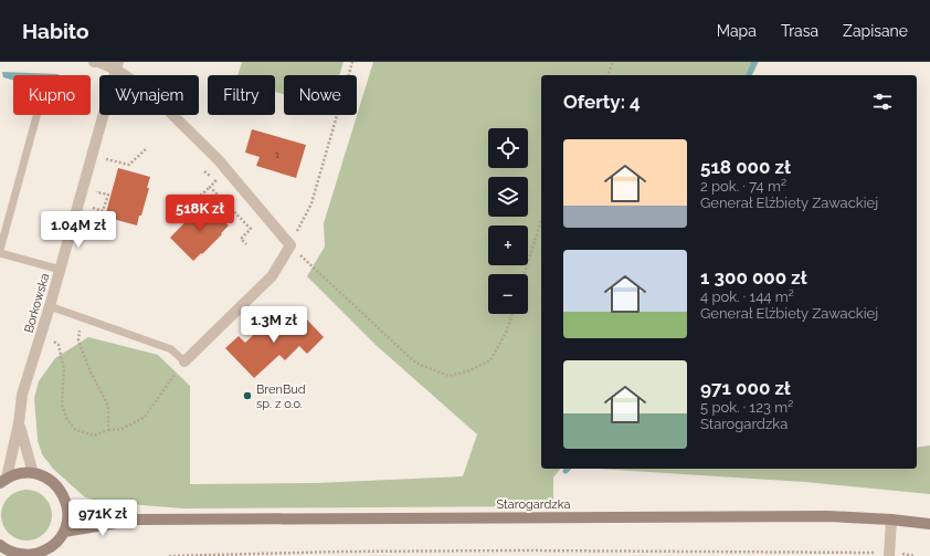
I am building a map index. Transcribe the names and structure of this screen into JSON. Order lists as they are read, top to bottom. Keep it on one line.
{"streets":{"main road":["Starogardzka"],"street":["Borkowska"]},"places":["BrenBud sp. z o.o."],"house_numbers":["1"],"page":{"header":"Habito","nav":["Mapa","Trasa","Zapisane"],"chip":["Kupno","Wynajem","Filtry","Nowe"],"heading":"Oferty: 4","map_buttons":["+","−"],"list":[{"name":"518 000 zł","note":"2 pok. · 74 m² · Generał Elżbiety Zawackiej"},{"name":"1 300 000 zł","note":"4 pok. · 144 m² · Generał Elżbiety Zawackiej"},{"name":"971 000 zł","note":"5 pok. · 123 m² · Starogardzka"}],"price":["518K zł","1.04M zł","1.3M zł","971K zł"]}}
